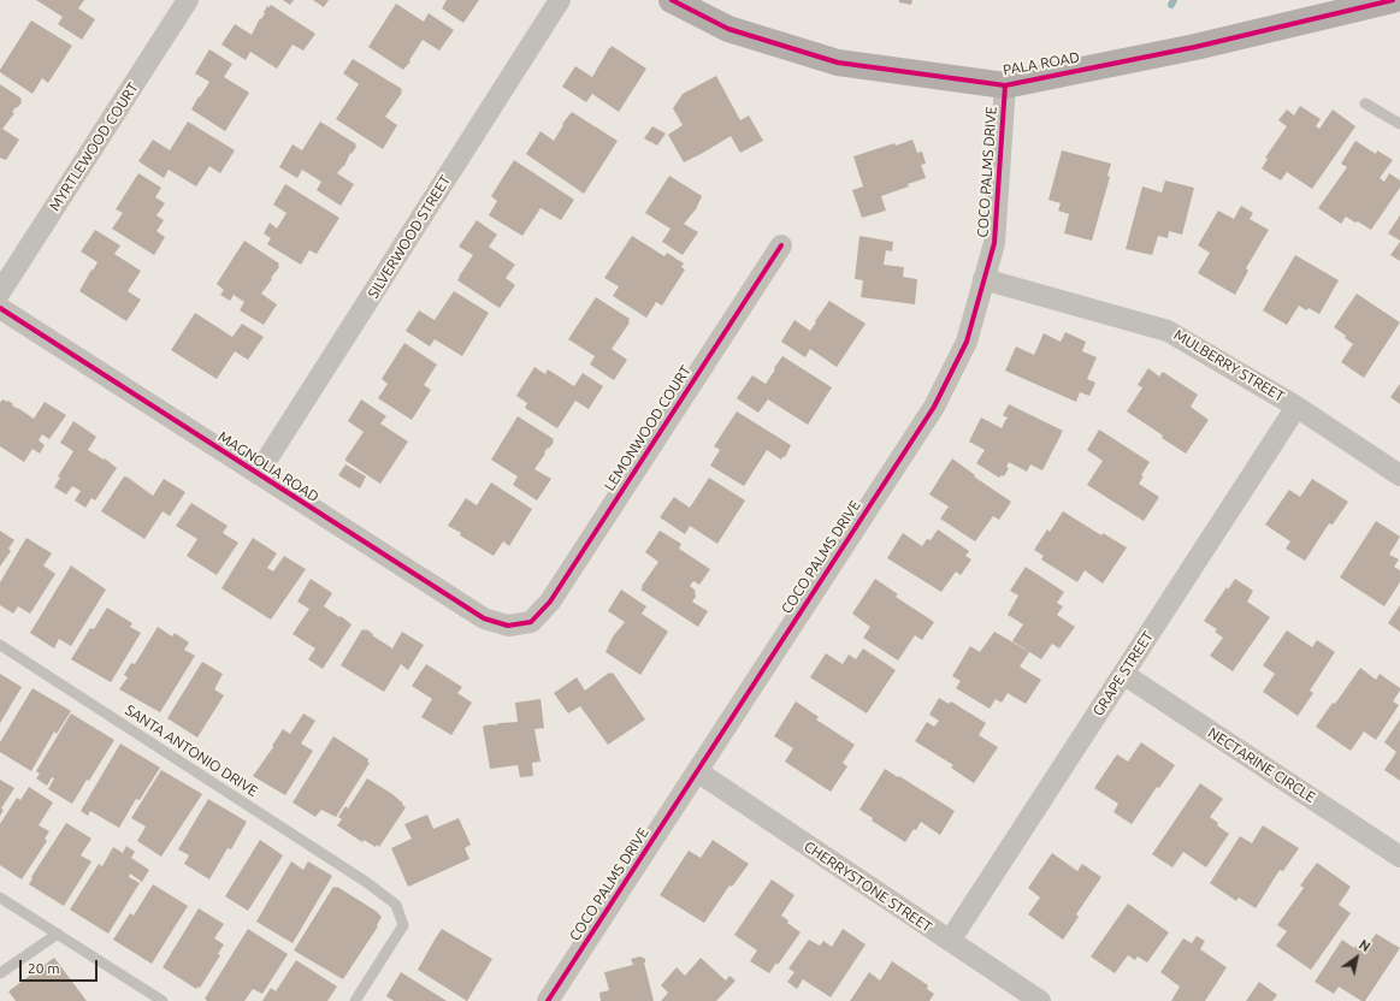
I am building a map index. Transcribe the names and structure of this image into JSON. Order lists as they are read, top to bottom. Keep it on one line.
{"streets":{"street":["PALA ROAD","MYRTLEWOOD COURT","COCO PALMS DRIVE","SILVERWOOD STREET","MULBERRY STREET","LEMONWOOD COURT","MAGNOLIA ROAD","GRAPE STREET","NECTARINE CIRCLE","CHERRYSTONE STREET"],"lane":["SANTA ANTONIO DRIVE"]},"crossings":[["PALA ROAD","COCO PALMS DRIVE"],["COCO PALMS DRIVE","MULBERRY STREET"],["COCO PALMS DRIVE","CHERRYSTONE STREET"],["SILVERWOOD STREET","MAGNOLIA ROAD"],["MULBERRY STREET","GRAPE STREET"],["LEMONWOOD COURT","MAGNOLIA ROAD"],["GRAPE STREET","NECTARINE CIRCLE"],["GRAPE STREET","CHERRYSTONE STREET"]],"scale_bar":"20 m","north":"top right"}
